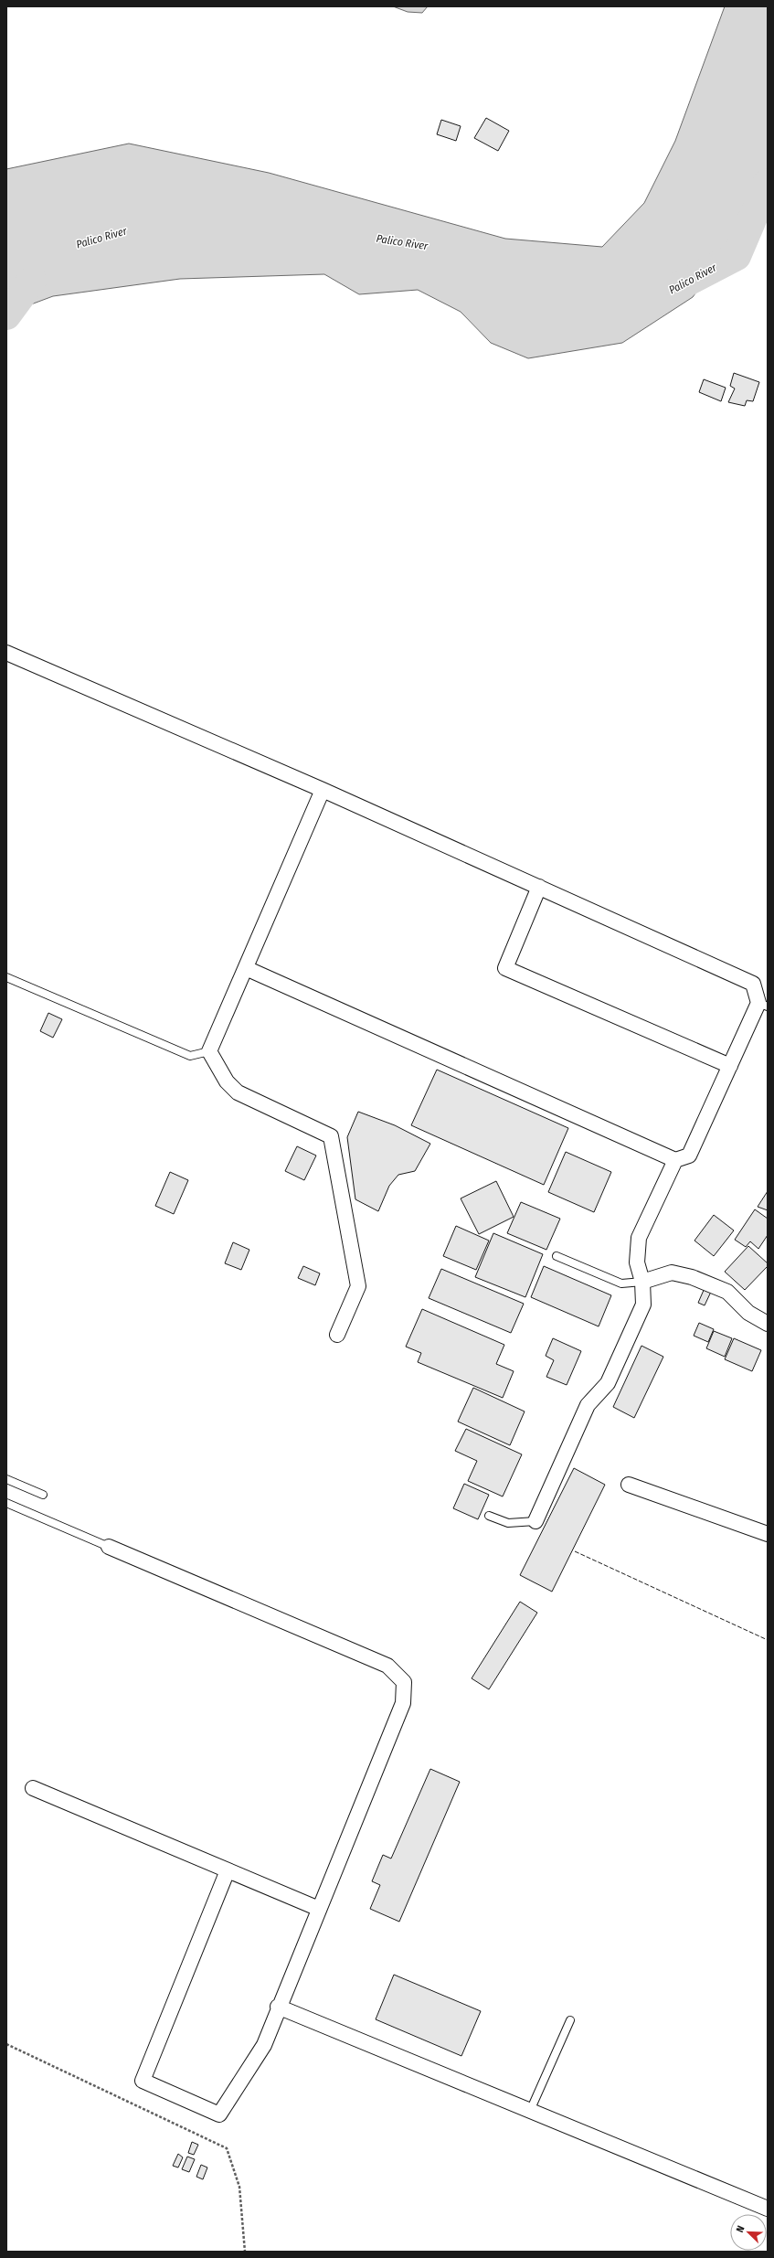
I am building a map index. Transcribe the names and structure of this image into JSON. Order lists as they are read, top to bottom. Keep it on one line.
{"water":["Palico River"],"north":"top left"}
